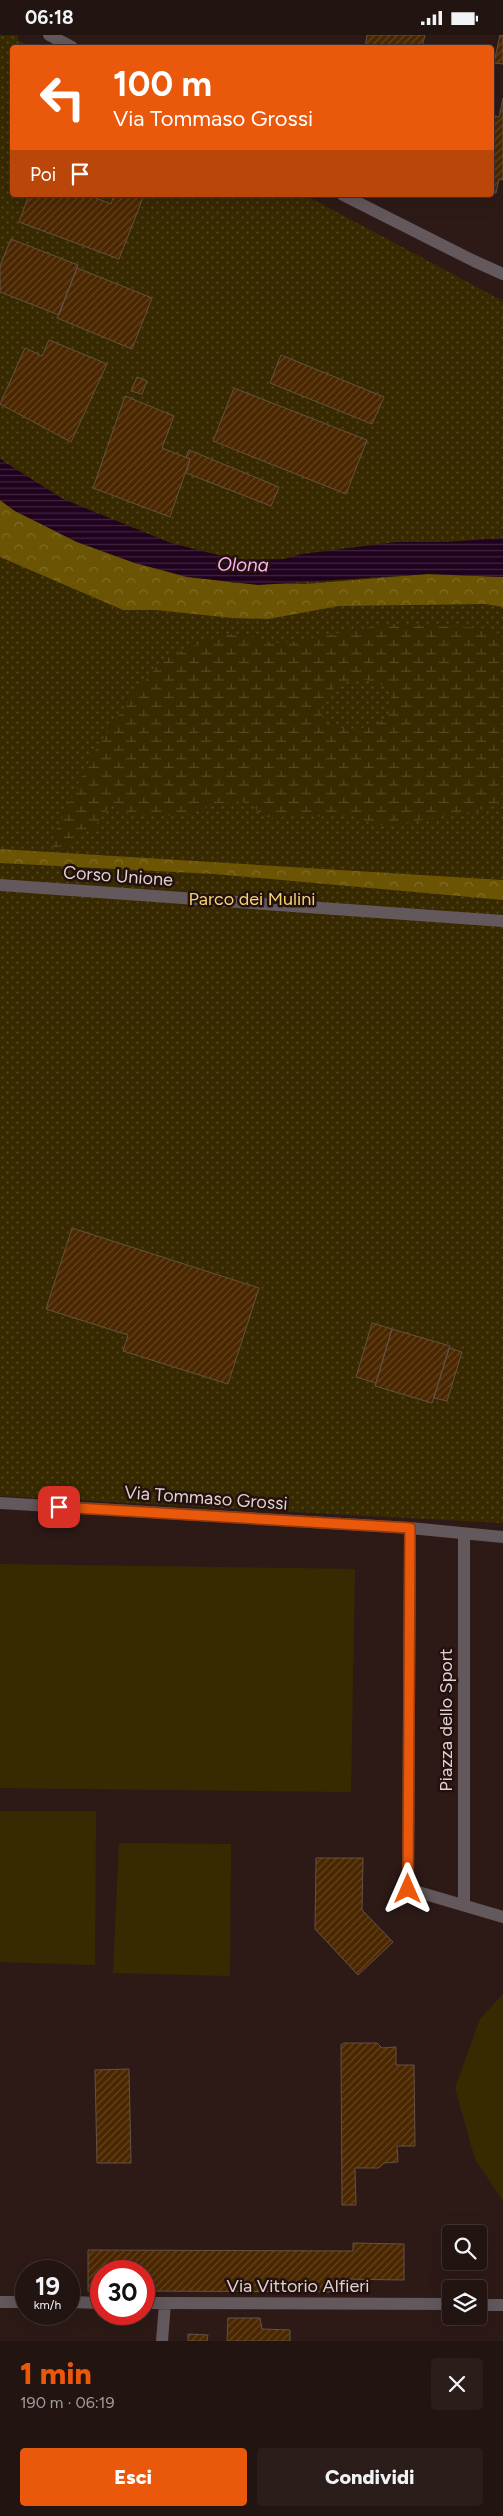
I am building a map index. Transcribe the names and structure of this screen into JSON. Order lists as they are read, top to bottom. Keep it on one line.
{"streets":{"street":["Corso Unione","Via Tommaso Grossi","Piazza dello Sport","Via Vittorio Alfieri"]},"crossings":[["Via Tommaso Grossi","Piazza dello Sport"]],"water":["Olona"],"parks":["Parco dei Mulini"],"page":{"status":"06:18","turn":["100 m","Via Tommaso Grossi"],"then":"Poi","speed":"19 km/h","limit":"30","heading":["1 min","190 m · 06:19"],"buttons":["Esci","Condividi"]}}
